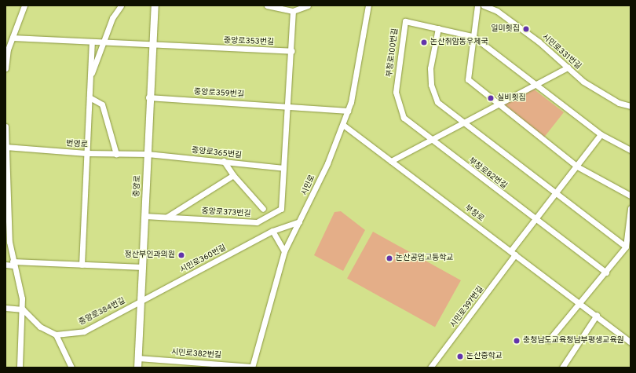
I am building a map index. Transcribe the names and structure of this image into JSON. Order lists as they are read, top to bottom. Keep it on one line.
{"streets":{"street":["중앙로353번길","시민로331번길","부창로100번길","중앙로359번길","번영로","중앙로365번길","부창로82번길","시민로","중앙로","중앙로373번길","부창로","시민로360번길","시민로397번길","중앙로384번길","시민로382번길"]},"crossings":[["중앙로353번길","중앙로"],["부창로100번길","부창로82번길"],["중앙로359번길","시민로"],["중앙로359번길","중앙로"],["번영로","중앙로365번길"],["번영로","중앙로"],["중앙로365번길","중앙로"],["중앙로365번길","중앙로373번길"],["시민로","부창로"],["시민로","시민로360번길"],["시민로","시민로382번길"],["중앙로","중앙로373번길"],["중앙로","시민로360번길"],["중앙로","중앙로384번길"],["중앙로","시민로382번길"],["부창로","시민로397번길"],["시민로360번길","중앙로384번길"]],"places":["일미횟집","논산취암동우체국","실비횟집","정산부인과의원","논산공업고등학교","충청남도교육청남부평생교육원","논산중학교"]}
